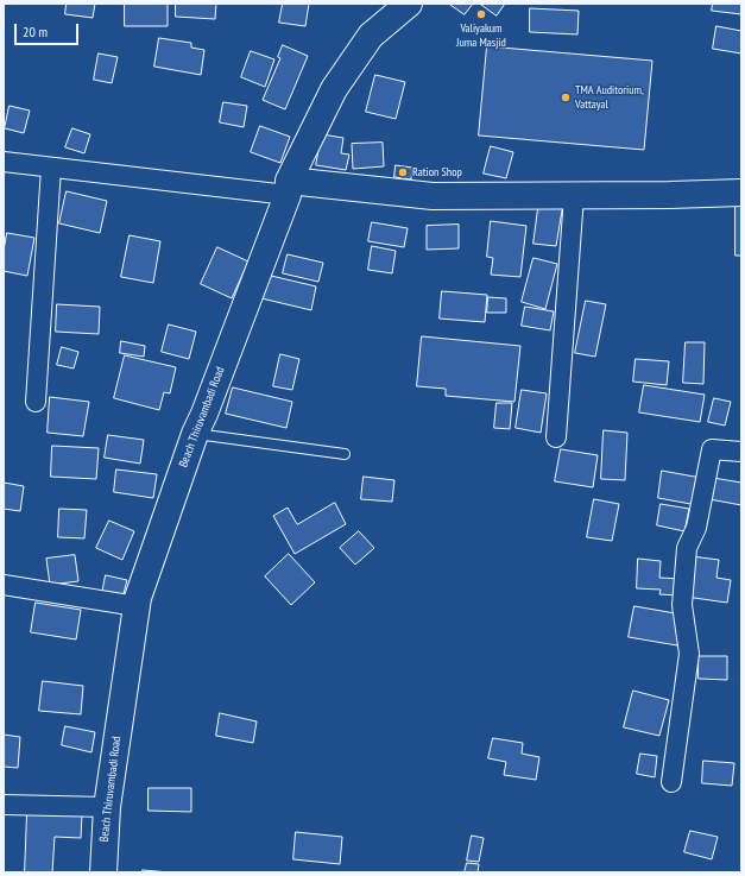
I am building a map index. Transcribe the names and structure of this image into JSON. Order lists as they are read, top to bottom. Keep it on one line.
{"streets":{"main road":["Beach Thiruvambadi Road"]},"places":["Valiyakum Juma Masjid","TMA Auditorium, Vattayal","Ration Shop"],"scale_bar":"20 m"}
